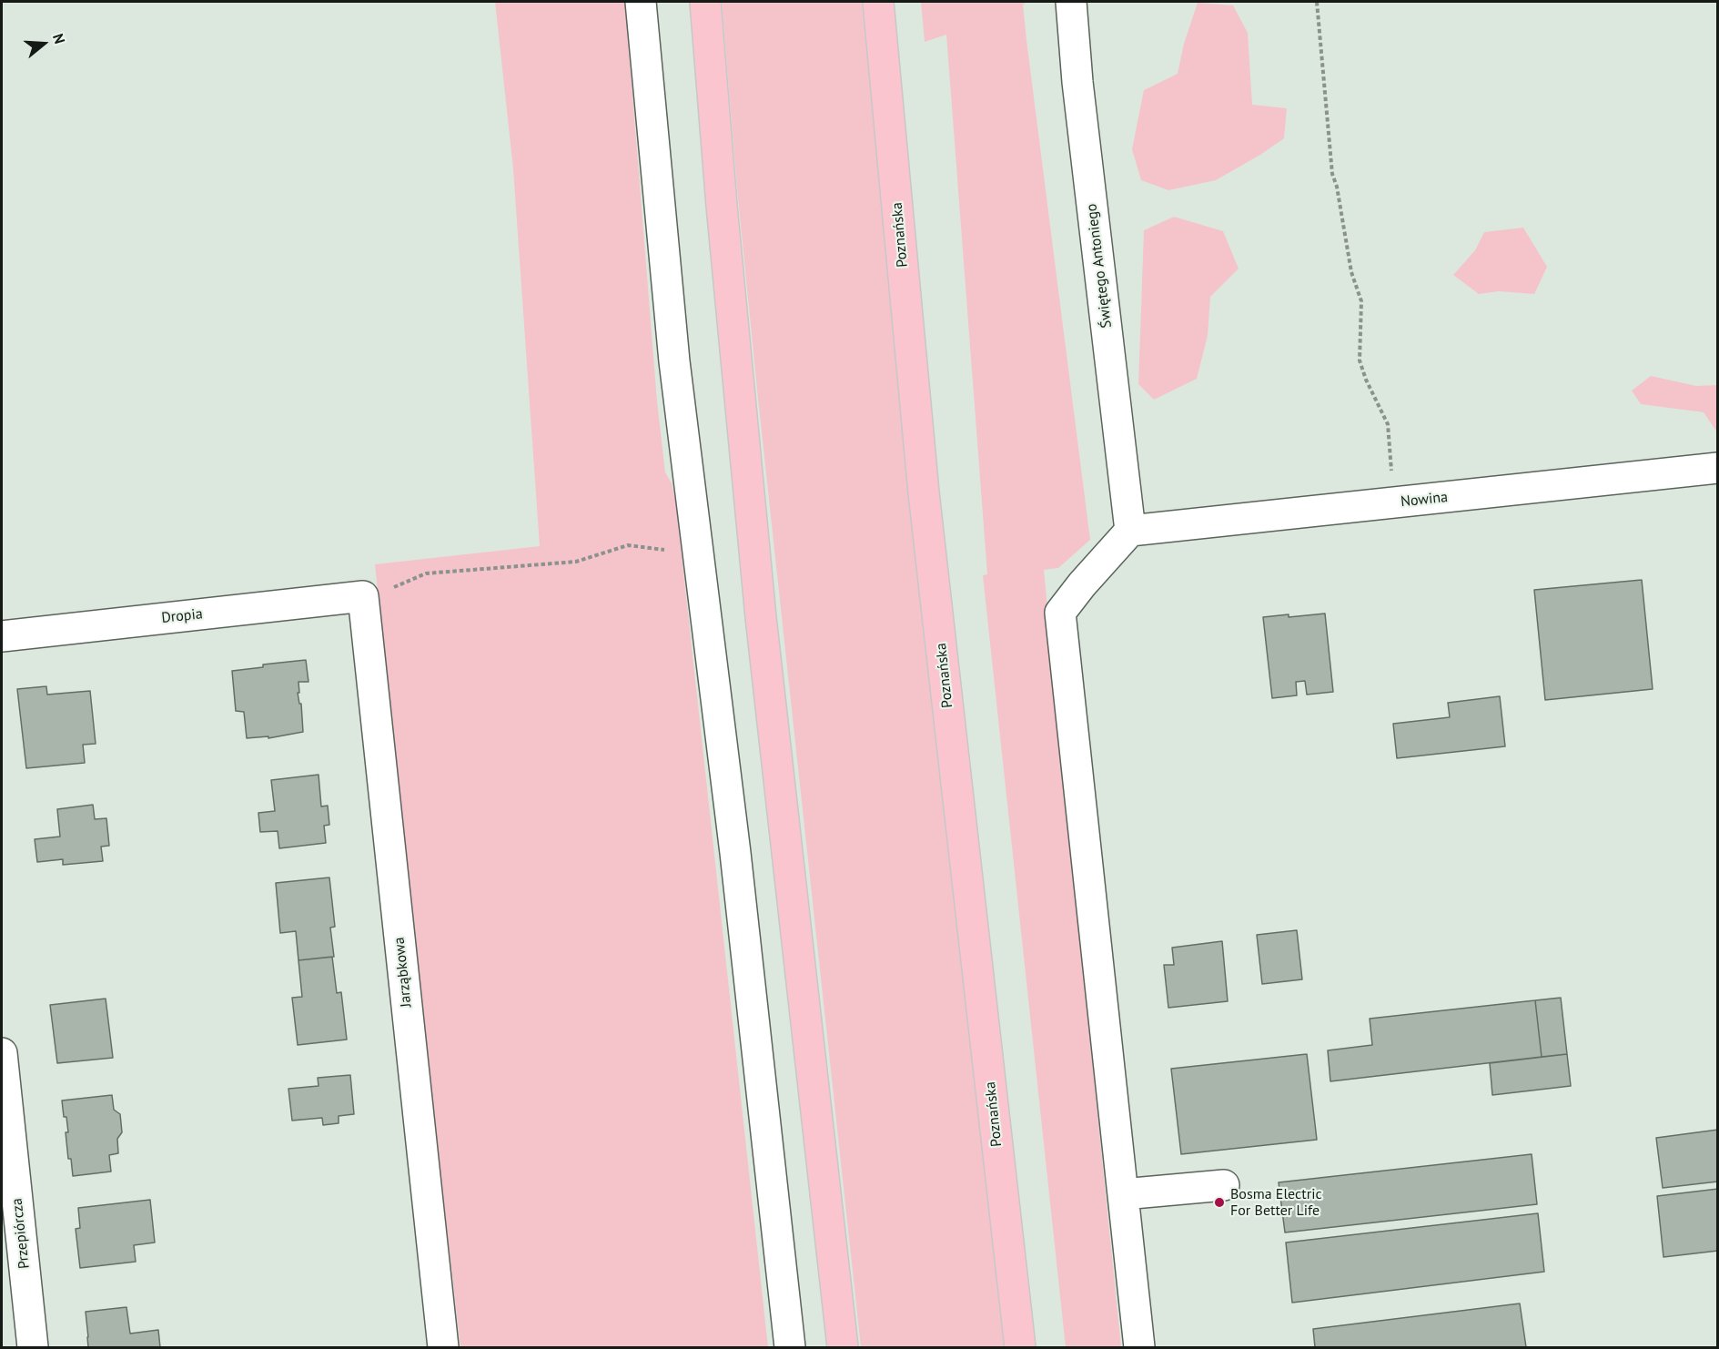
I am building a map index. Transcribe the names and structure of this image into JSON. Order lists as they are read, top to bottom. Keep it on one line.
{"streets":{"main road":["Poznańska"],"street":["Świętego Antoniego","Nowina","Dropia","Jarząbkowa","Przepiórcza"]},"crossings":[["Świętego Antoniego","Nowina"],["Dropia","Jarząbkowa"]],"places":["Bosma Electric For Better Life"],"north":"right"}
